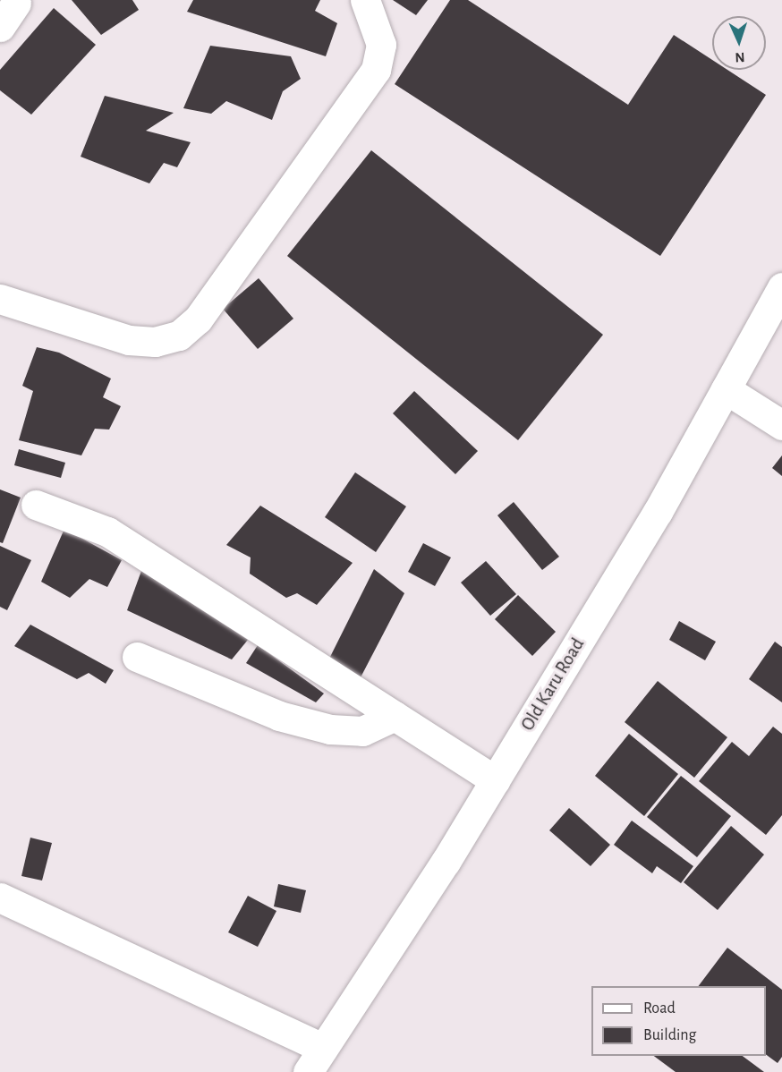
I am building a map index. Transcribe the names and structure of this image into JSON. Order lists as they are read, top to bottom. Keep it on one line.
{"streets":{"street":["Old Karu Road"]},"legend":["Road","Building"],"north":"bottom"}
